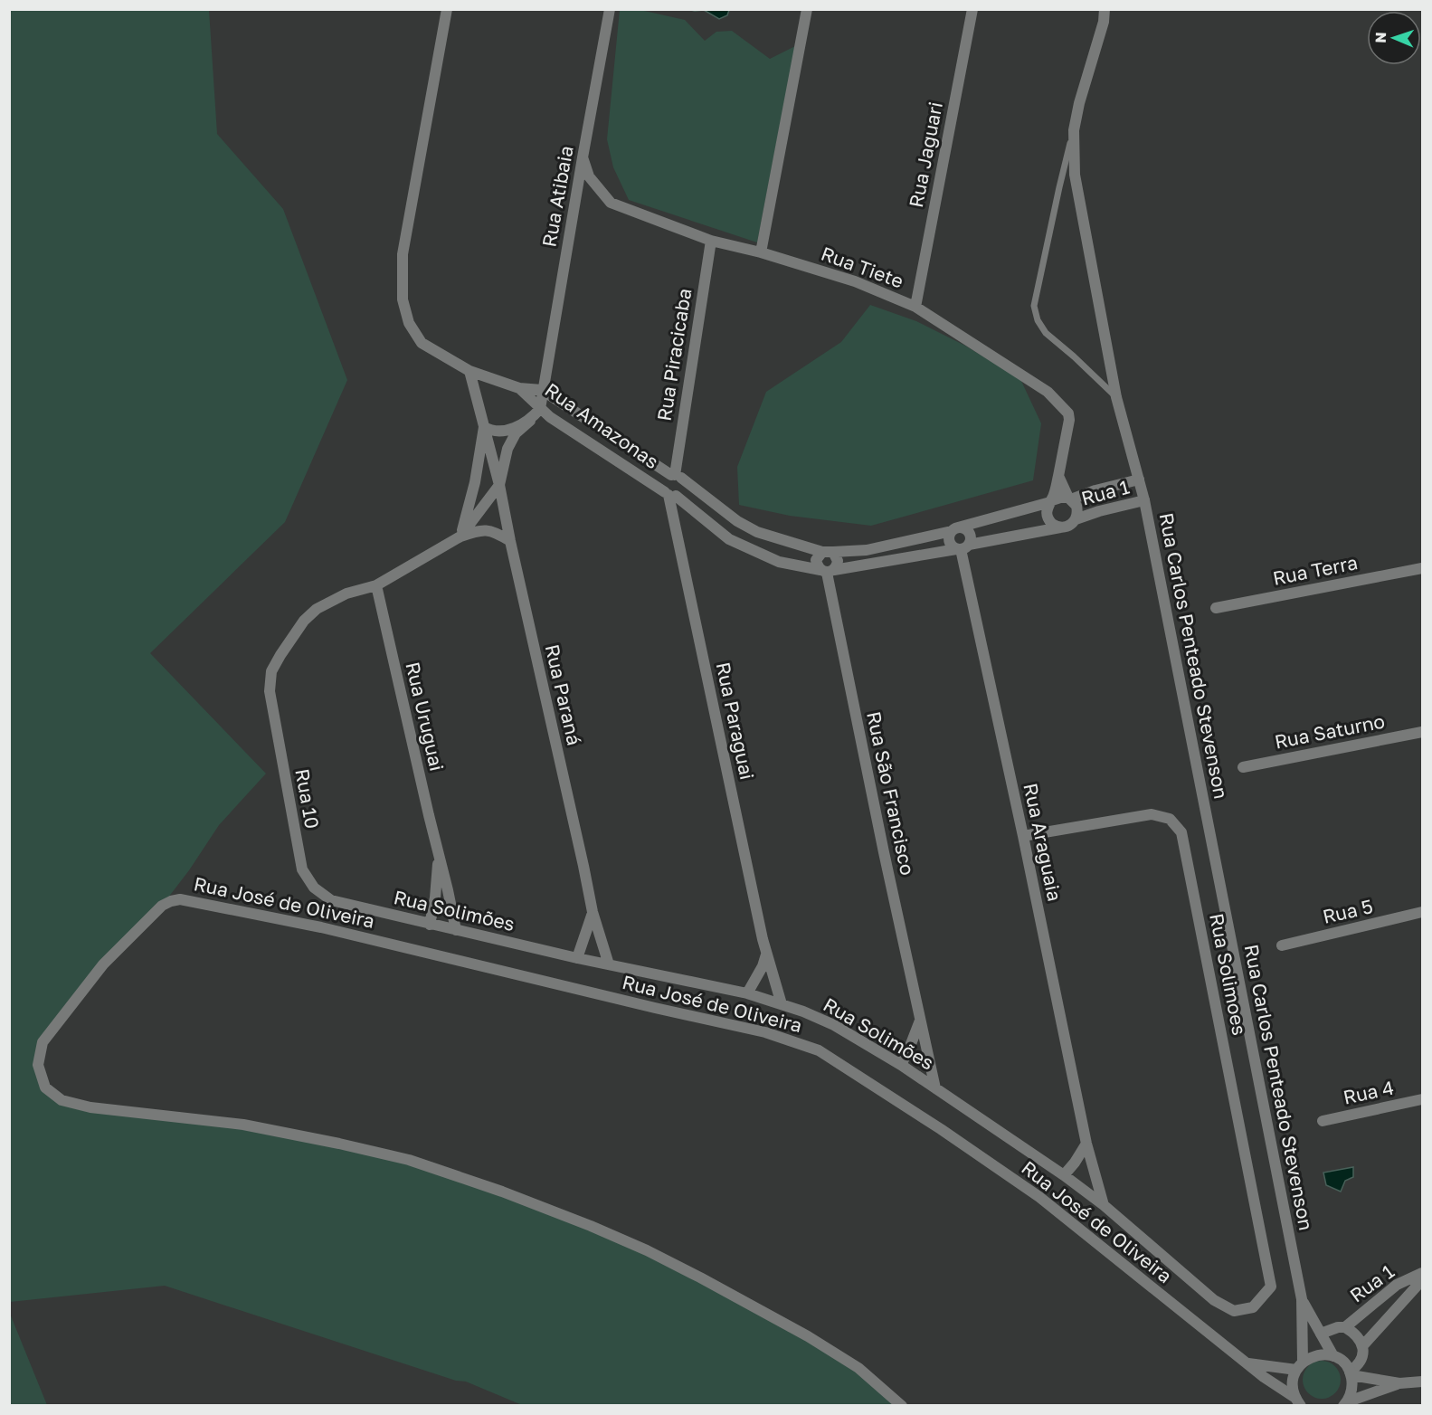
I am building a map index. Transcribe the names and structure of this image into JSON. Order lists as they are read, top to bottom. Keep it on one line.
{"streets":{"street":["Rua Jaguari","Rua Atibaia","Rua Tiete","Rua Piracicaba","Rua Amazonas","Rua 1","Rua Terra","Rua Carlos Penteado Stevenson","Rua Paraná","Rua Uruguai","Rua Paraguai","Rua Saturno","Rua São Francisco","Rua 10","Rua Araguaia","Rua José de Oliveira","Rua Solimões","Rua 5","Rua Solimoes","Rua 4"]},"crossings":[["Rua Jaguari","Rua Tiete"],["Rua Atibaia","Rua Tiete"],["Rua Atibaia","Rua Amazonas"],["Rua Atibaia","Rua Paraná"],["Rua Tiete","Rua Piracicaba"],["Rua Tiete","Rua Amazonas"],["Rua Tiete","Rua 1"],["Rua Piracicaba","Rua Amazonas"],["Rua Amazonas","Rua 1"],["Rua Amazonas","Rua Paraná"],["Rua Amazonas","Rua Paraguai"],["Rua Amazonas","Rua São Francisco"],["Rua Amazonas","Rua Araguaia"],["Rua 1","Rua Carlos Penteado Stevenson"],["Rua Carlos Penteado Stevenson","Rua José de Oliveira"],["Rua Paraná","Rua Solimões"],["Rua Uruguai","Rua 10"],["Rua Uruguai","Rua Solimões"],["Rua Paraguai","Rua Solimões"],["Rua São Francisco","Rua Solimões"],["Rua 10","Rua Solimões"],["Rua Araguaia","Rua Solimões"],["Rua Araguaia","Rua Solimoes"],["Rua Solimões","Rua Solimoes"]],"north":"left"}
